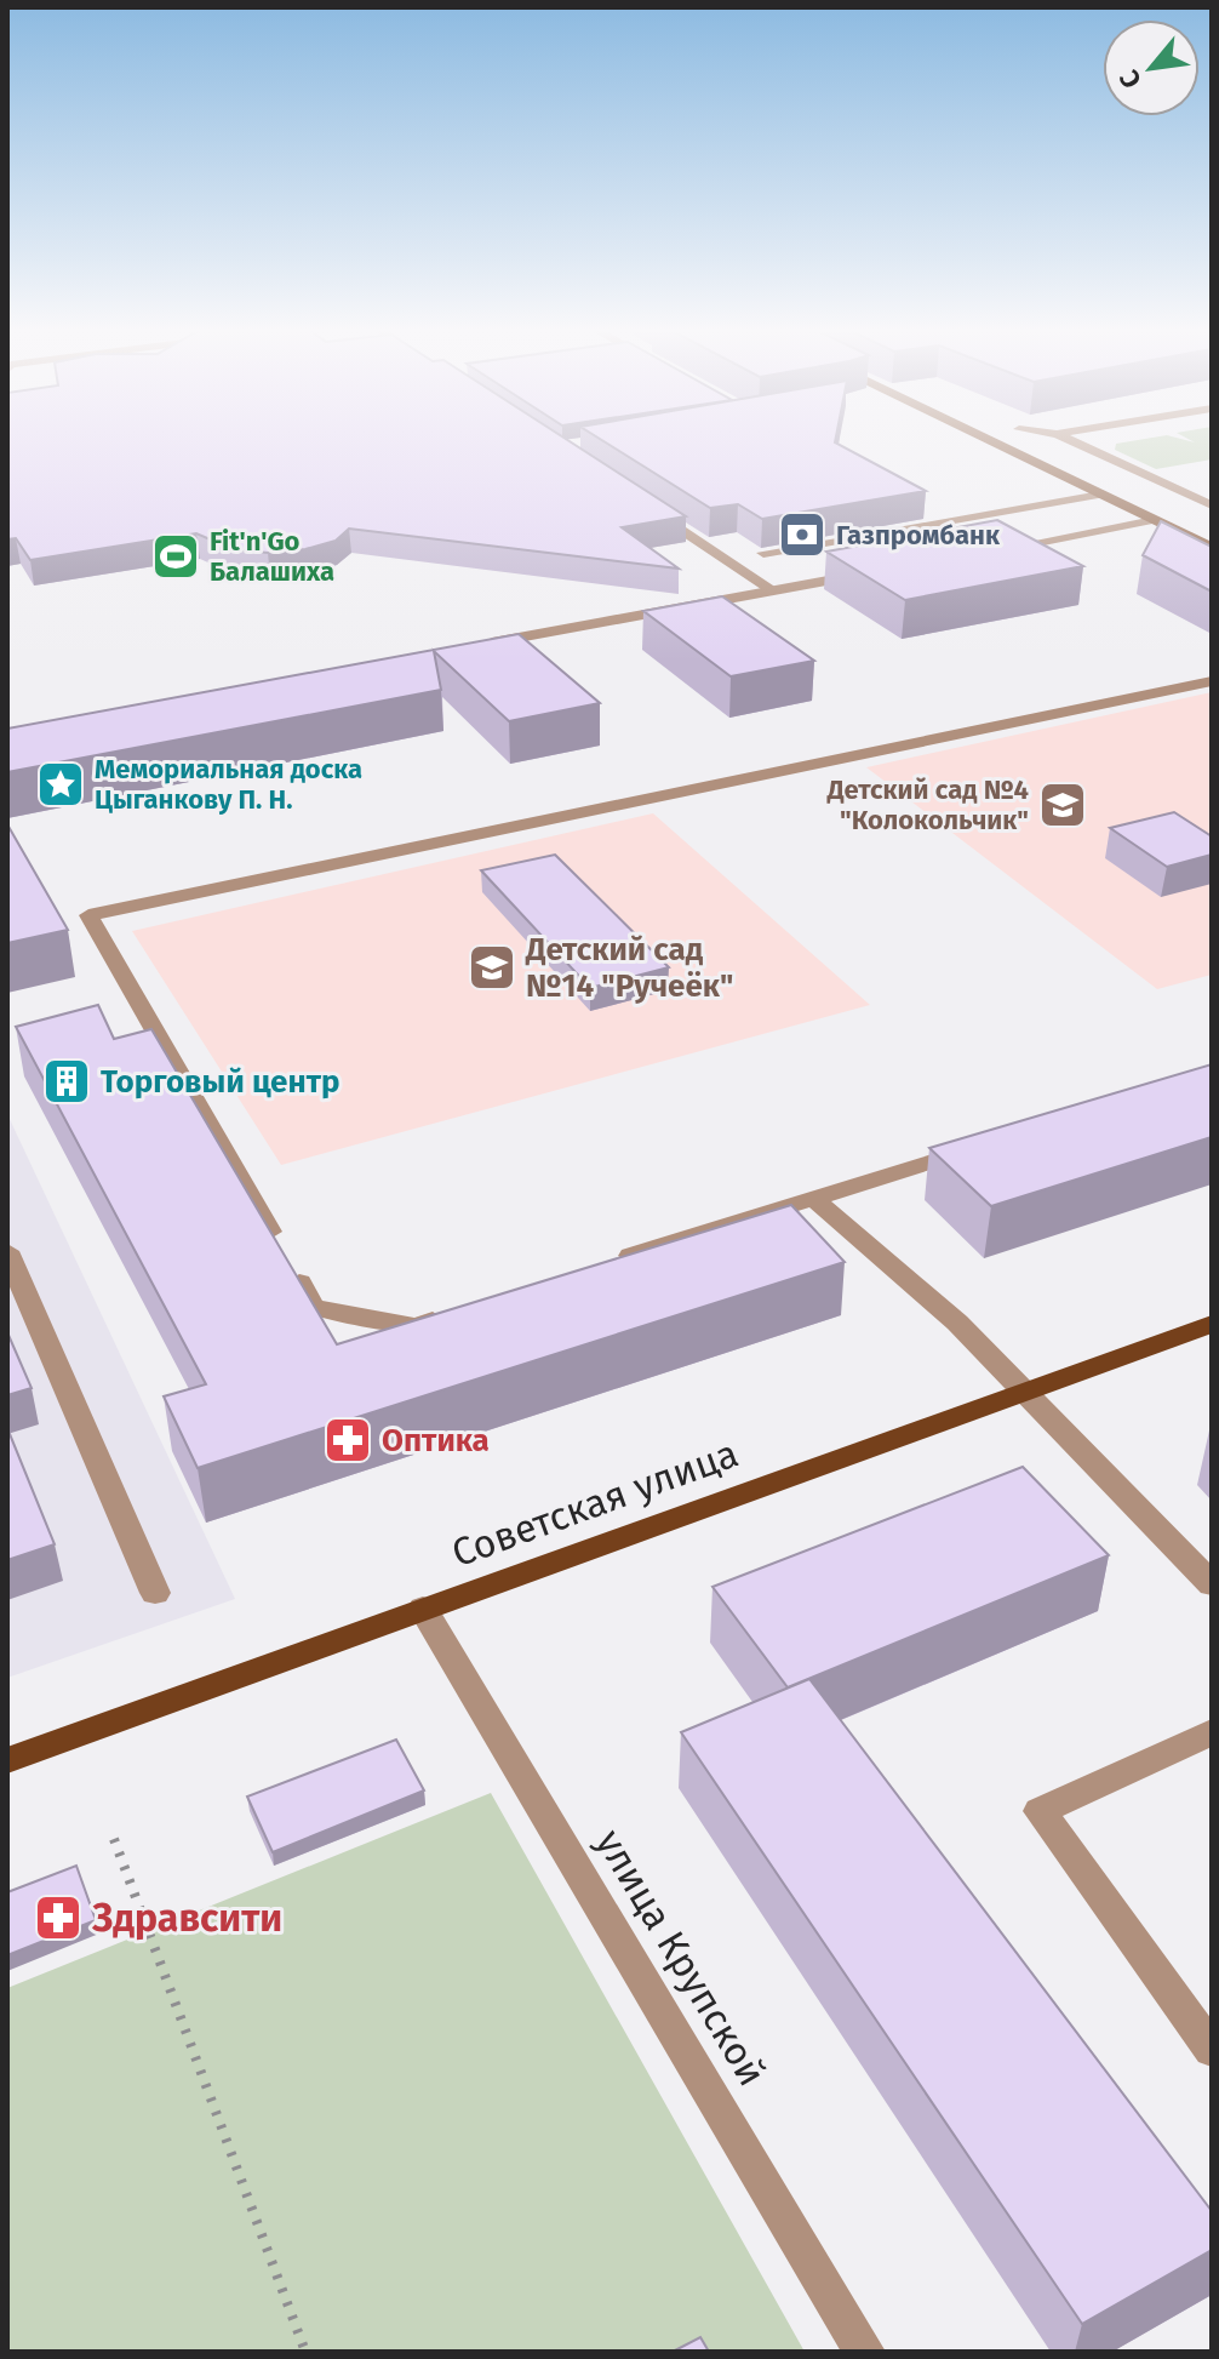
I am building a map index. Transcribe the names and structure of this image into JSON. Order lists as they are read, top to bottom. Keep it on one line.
{"streets":{"main road":["Советская улица"],"street":["улица Крупской"]},"crossings":[["Советская улица","улица Крупской"]],"places":{"bank":["Газпромбанк"],"sports":["Fit'n'Go Балашиха"],"place":["Мемориальная доска Цыганкову П. Н."],"school or university":["Детский сад №4 \"Колокольчик\"","Детский сад №14 \"Ручеёк\""],"building":["Торговый центр"],"pharmacy":["Оптика","Здравсити"]},"north":"bottom left"}
